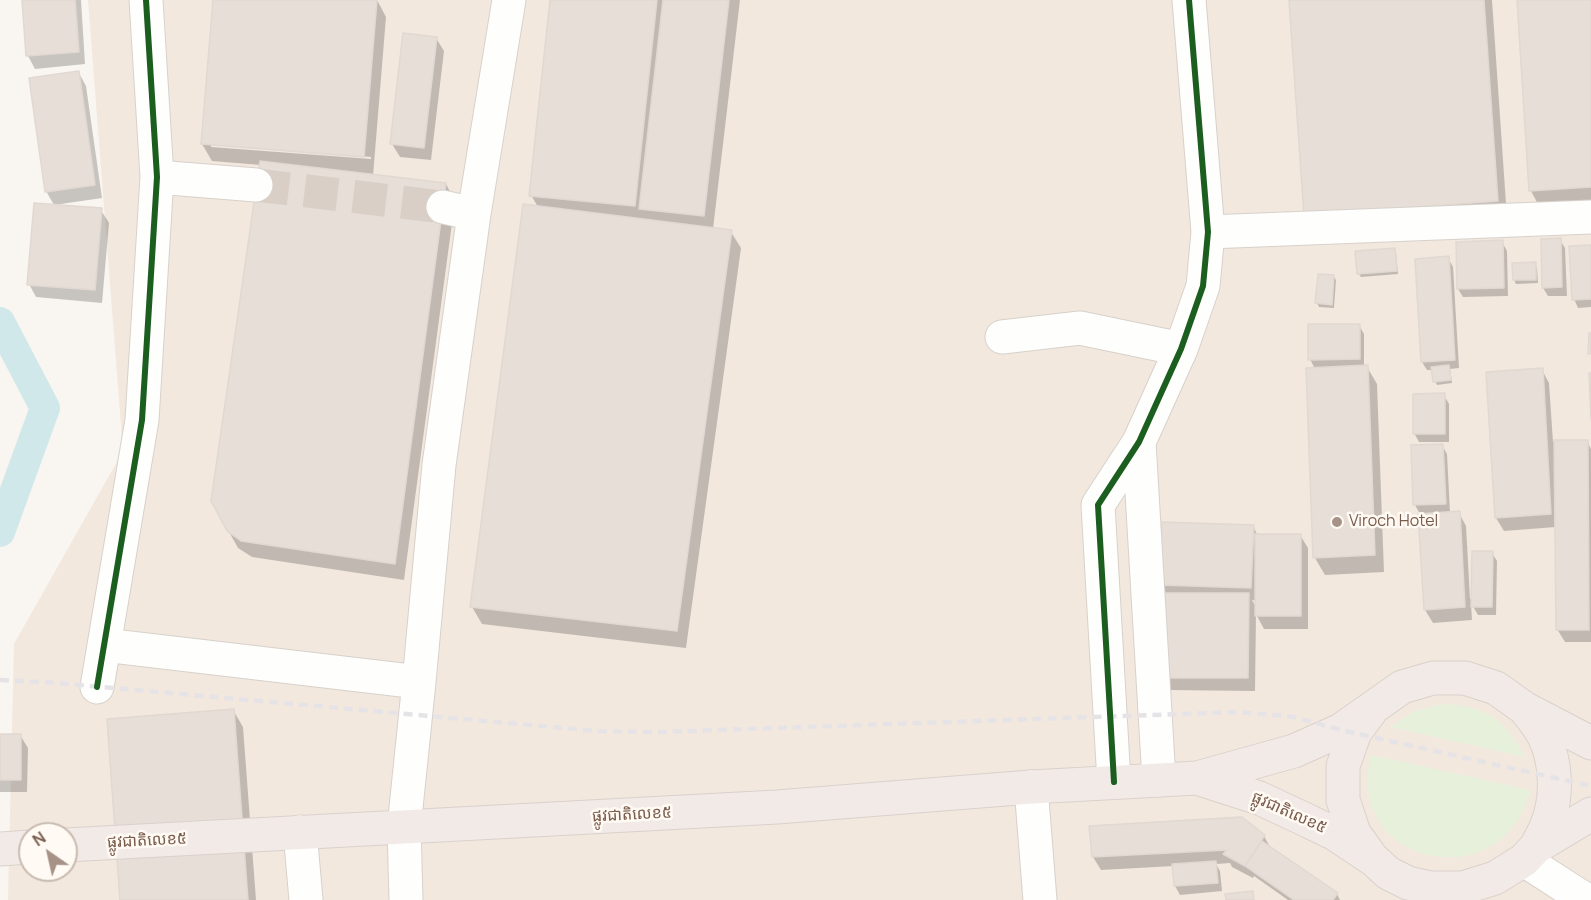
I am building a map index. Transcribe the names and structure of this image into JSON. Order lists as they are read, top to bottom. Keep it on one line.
{"streets":{"highway":["ផ្លូវជាតិលេខ៥"]},"places":["Viroch Hotel"],"north":"top left"}
